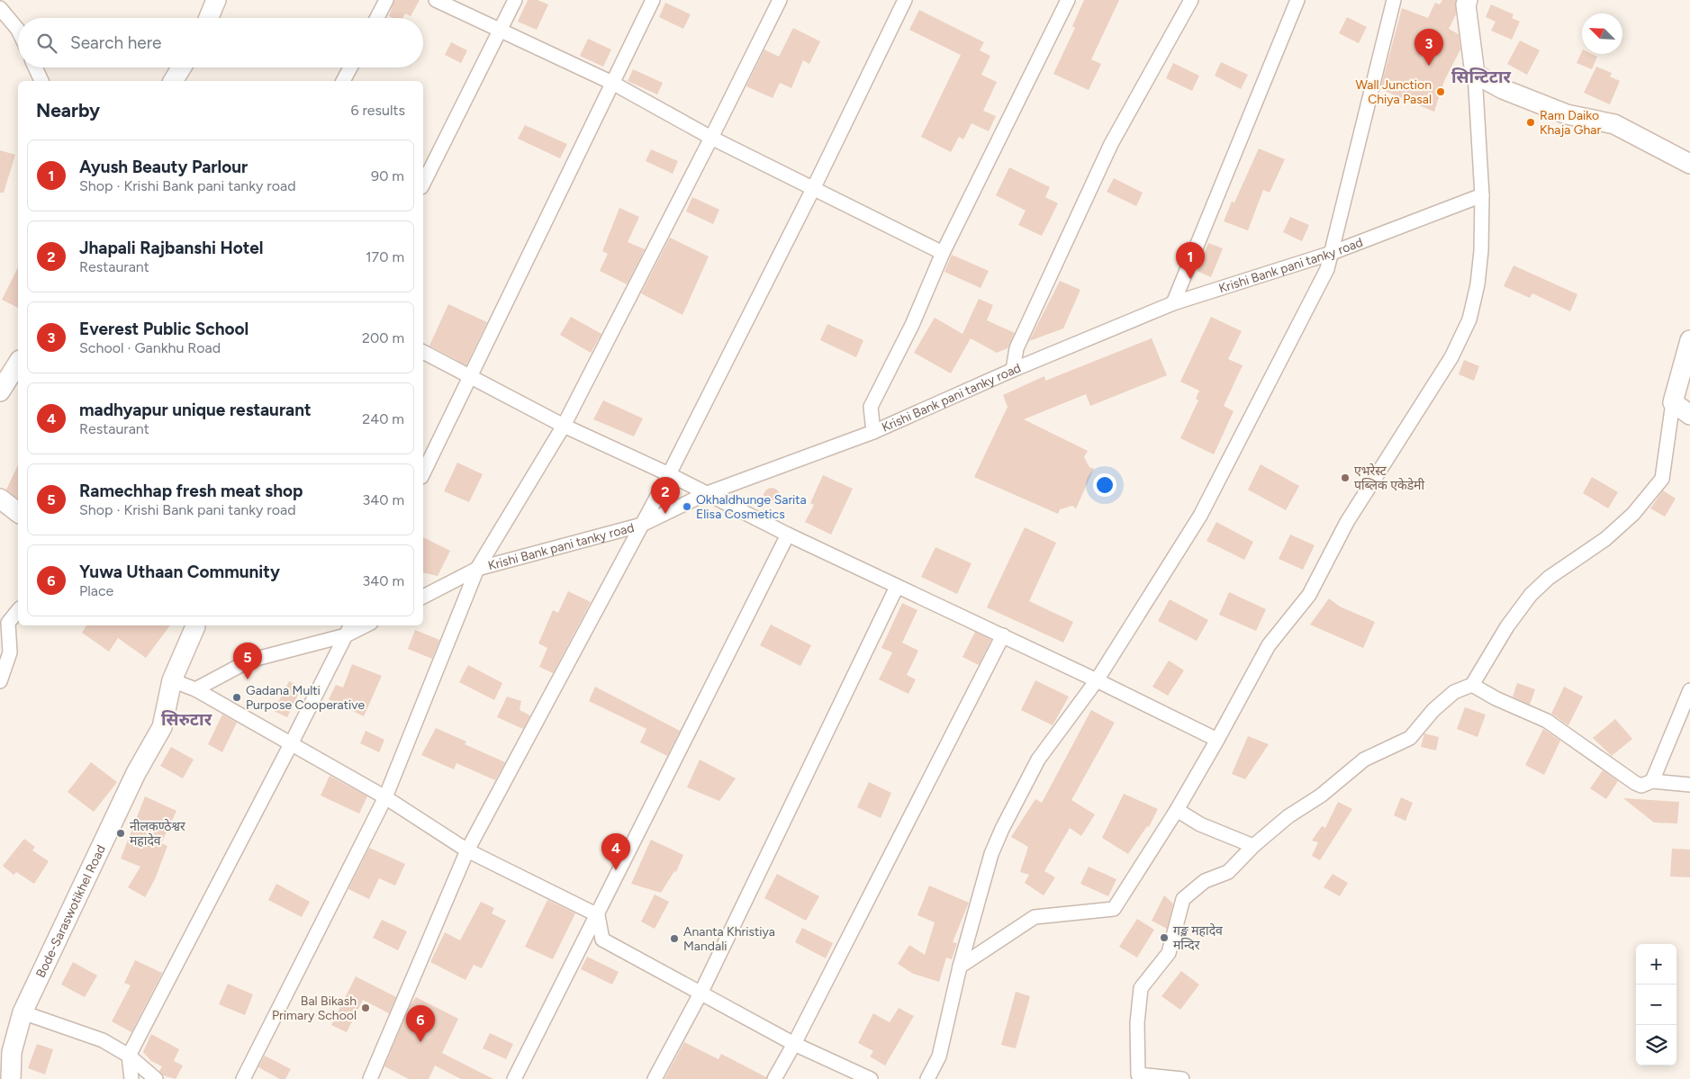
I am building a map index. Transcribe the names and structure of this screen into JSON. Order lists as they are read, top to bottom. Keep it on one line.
{"streets":{"street":["Krishi Bank pani tanky road","Bode-Saraswotikhel Road"]},"districts":["सिन्टिटार","सिरुटार"],"places":["Wall Junction Chiya Pasal","Ram Daiko Khaja Ghar","एभरेस्ट पब्लिक एकेडेमी","Okhaldhunge Sarita Elisa Cosmetics","Gadana Multi Purpose Cooperative","नीलकण्ठेश्वर महादेव","गङ्खु महादेव मन्दिर","Ananta Khristiya Mandali","Bal Bikash Primary School"],"north":"top left","page":{"search":"Search here","pins":["3","1","2","5","4","6"],"heading":["Nearby","6 results"],"list":[{"mark":"1","name":"Ayush Beauty Parlour","note":"Shop · Krishi Bank pani tanky road","value":"90 m"},{"mark":"2","name":"Jhapali Rajbanshi Hotel","note":"Restaurant","value":"170 m"},{"mark":"3","name":"Everest Public School","note":"School · Gankhu Road","value":"200 m"},{"mark":"4","name":"madhyapur unique restaurant","note":"Restaurant","value":"240 m"},{"mark":"5","name":"Ramechhap fresh meat shop","note":"Shop · Krishi Bank pani tanky road","value":"340 m"},{"mark":"6","name":"Yuwa Uthaan Community","note":"Place","value":"340 m"}],"map_buttons":["+","−"]}}
